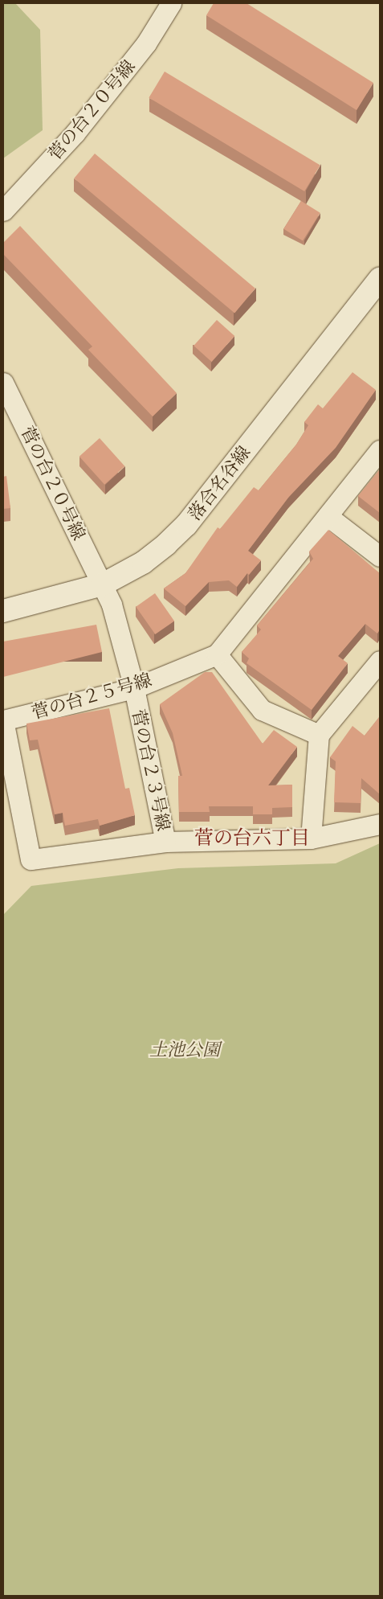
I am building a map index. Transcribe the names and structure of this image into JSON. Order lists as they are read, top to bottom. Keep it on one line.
{"streets":{"street":["菅の台２０号線","落合名谷線","菅の台２５号線","菅の台２３号線"]},"crossings":[["菅の台２０号線","落合名谷線"],["菅の台２０号線","菅の台２３号線"],["落合名谷線","菅の台２３号線"],["菅の台２５号線","菅の台２３号線"]],"districts":["菅の台六丁目"],"parks":["土池公園"]}
